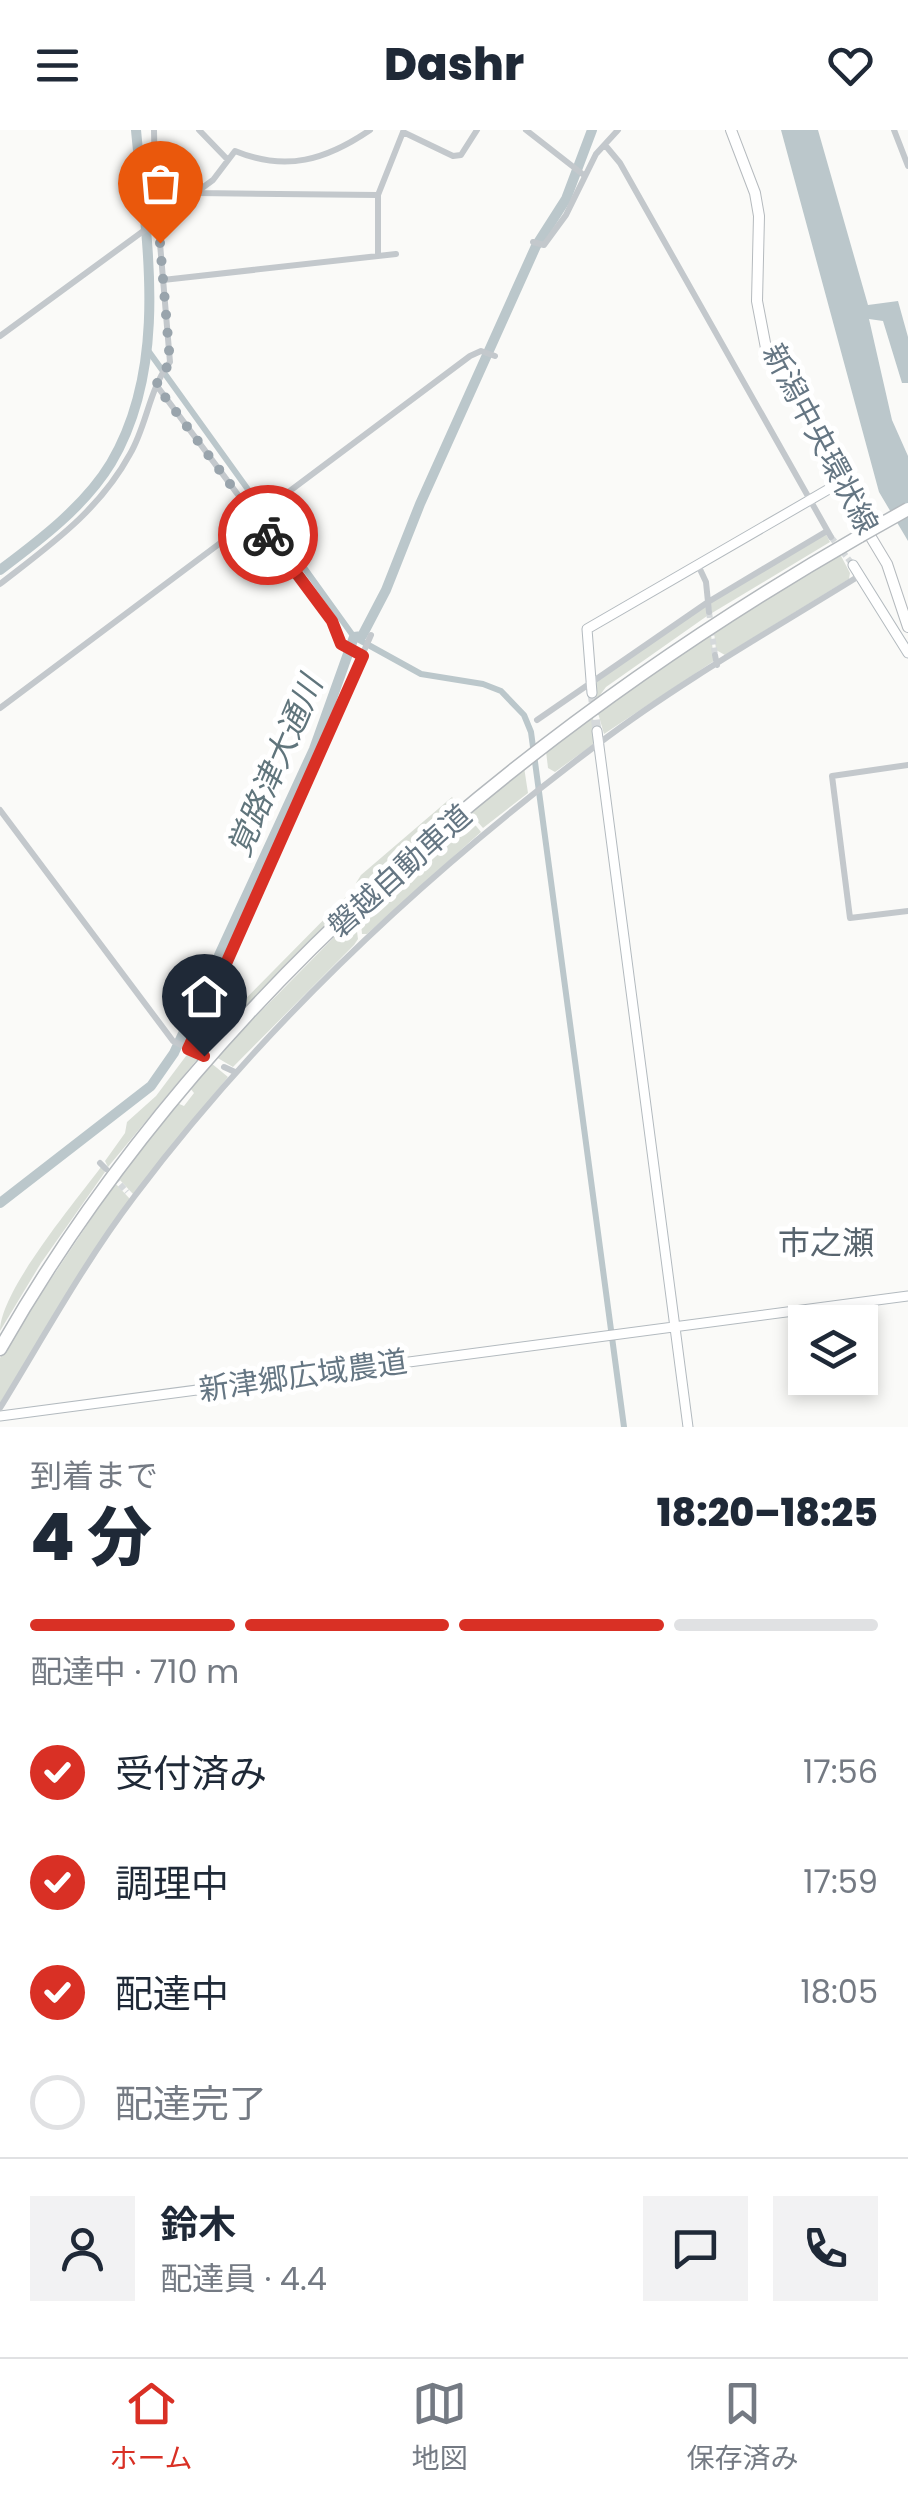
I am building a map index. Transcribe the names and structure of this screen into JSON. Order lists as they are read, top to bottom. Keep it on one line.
{"streets":{"highway":["磐越自動車道"],"main road":["新潟中央環状線"],"street":["新津郷広域農道"]},"districts":["市之瀬"],"water":["覚路津大通川"],"page":{"header":"Dashr","heading":["4 分","到着まで","18:20–18:25"],"panel":["鈴木","配達員 · 4.4"],"bar":"配達中 · 710 m","list":[["受付済み","17:56"],["調理中","17:59"],["配達中","18:05"],"配達完了"],"tabs":["ホーム","地図","保存済み"]}}
